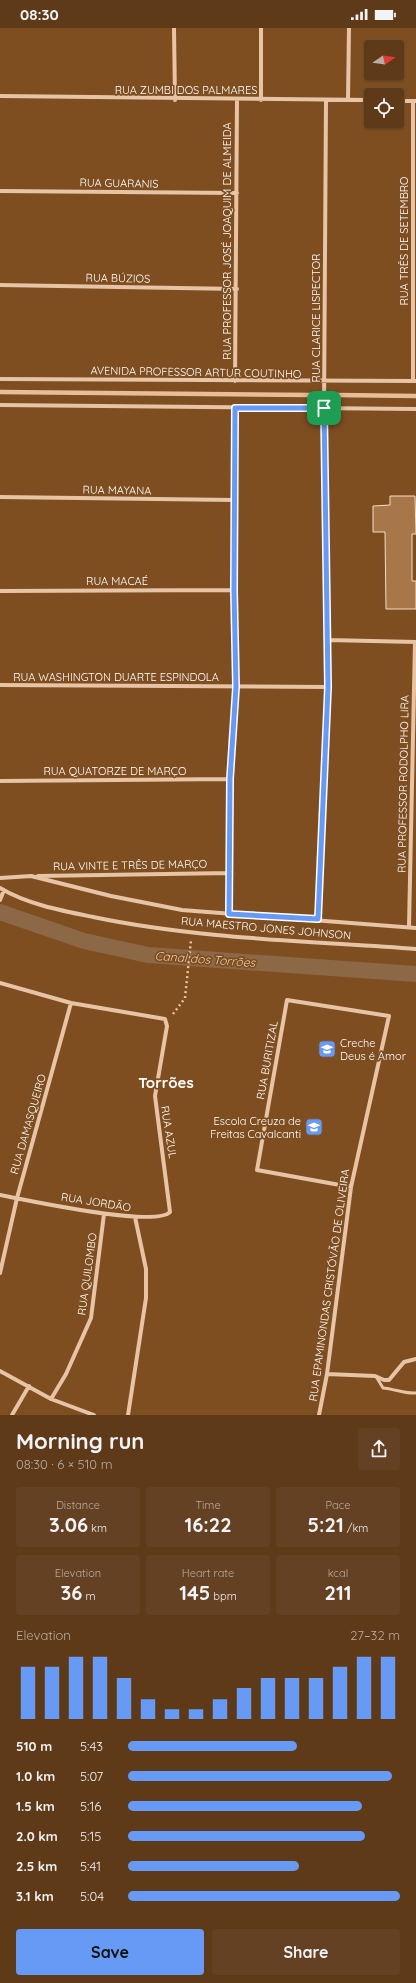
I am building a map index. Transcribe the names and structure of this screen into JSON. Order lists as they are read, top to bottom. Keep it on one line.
{"streets":{"street":["RUA ZUMBI DOS PALMARES","RUA GUARANIS","RUA PROFESSOR JOSÉ JOAQUIM DE ALMEIDA","RUA TRÊS DE SETEMBRO","RUA BÚZIOS","RUA CLARICE LISPECTOR","AVENIDA PROFESSOR ARTUR COUTINHO","RUA MAYANA","RUA MACAÉ","RUA WASHINGTON DUARTE ESPINDOLA","RUA QUATORZE DE MARÇO","RUA PROFESSOR RODOLPHO LIRA","RUA VINTE E TRÊS DE MARÇO","RUA MAESTRO JONES JOHNSON","RUA BURITIZAL","RUA DAMASQUEIRO","RUA AZUL","RUA JORDÃO","RUA QUILOMBO","RUA EPAMINONDAS CRISTÓVÃO DE OLIVEIRA"]},"crossings":[["RUA ZUMBI DOS PALMARES","RUA PROFESSOR JOSÉ JOAQUIM DE ALMEIDA"],["RUA ZUMBI DOS PALMARES","RUA CLARICE LISPECTOR"],["RUA GUARANIS","RUA PROFESSOR JOSÉ JOAQUIM DE ALMEIDA"],["RUA PROFESSOR JOSÉ JOAQUIM DE ALMEIDA","RUA BÚZIOS"],["RUA PROFESSOR JOSÉ JOAQUIM DE ALMEIDA","AVENIDA PROFESSOR ARTUR COUTINHO"],["RUA TRÊS DE SETEMBRO","AVENIDA PROFESSOR ARTUR COUTINHO"],["RUA CLARICE LISPECTOR","AVENIDA PROFESSOR ARTUR COUTINHO"],["RUA CLARICE LISPECTOR","RUA WASHINGTON DUARTE ESPINDOLA"],["RUA CLARICE LISPECTOR","RUA MAESTRO JONES JOHNSON"],["RUA PROFESSOR RODOLPHO LIRA","RUA MAESTRO JONES JOHNSON"],["RUA VINTE E TRÊS DE MARÇO","RUA MAESTRO JONES JOHNSON"],["RUA BURITIZAL","RUA EPAMINONDAS CRISTÓVÃO DE OLIVEIRA"],["RUA DAMASQUEIRO","RUA JORDÃO"],["RUA AZUL","RUA JORDÃO"],["RUA JORDÃO","RUA QUILOMBO"]],"districts":["Torrões"],"water":["Canal dos Torrões"],"places":{"school or university":["Creche Deus é Amor","Escola Creuza de Freitas Cavalcanti"]},"north":"right","page":{"status":"08:30","heading":["Morning run","08:30 · 6 × 510 m"],"stats":[["Distance","3.06 km"],["Time","16:22"],["Pace","5:21 /km"],["Elevation","36 m"],["Heart rate","145 bpm"],["kcal","211"]],"chart":["Elevation","27–32 m"],"list":[{"name":"510 m","note":"5:43"},{"name":"1.0 km","note":"5:07"},{"name":"1.5 km","note":"5:16"},{"name":"2.0 km","note":"5:15"},{"name":"2.5 km","note":"5:41"},{"name":"3.1 km","note":"5:04"}],"buttons":["Save","Share"]}}
